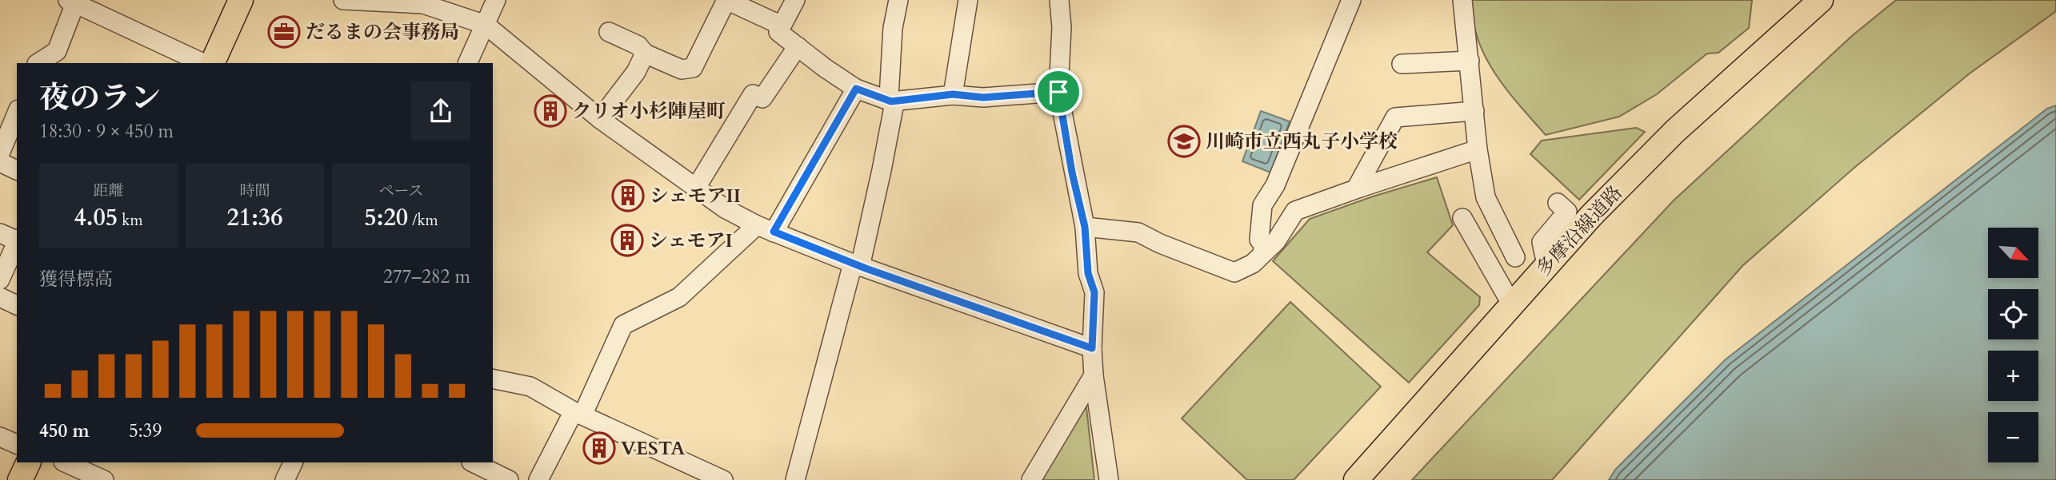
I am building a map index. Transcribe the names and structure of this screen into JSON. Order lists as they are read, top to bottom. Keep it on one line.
{"streets":{"main road":["多摩沿線道路"]},"places":{"office":["だるまの会事務局"],"building":["クリオ小杉陣屋町","シェモアII","シェモアI","VESTA"],"school or university":["川崎市立西丸子小学校"]},"north":"bottom right","page":{"heading":["夜のラン","18:30 · 9 × 450 m"],"stats":[["距離","4.05 km"],["時間","21:36"],["ペース","5:20 /km"]],"map_buttons":["+","−"],"chart":["獲得標高","277–282 m"],"list":[{"name":"450 m","note":"5:39"}]}}
